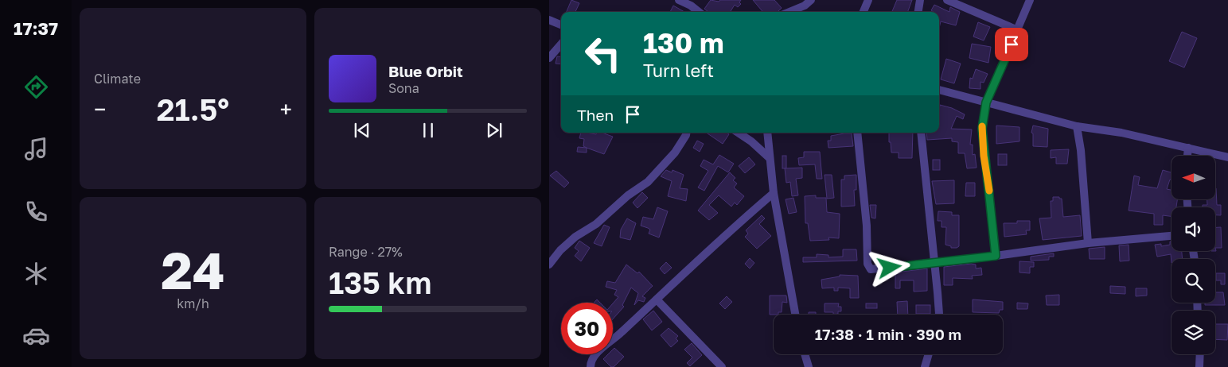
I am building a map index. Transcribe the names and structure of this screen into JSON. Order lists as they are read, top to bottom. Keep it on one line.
{"north":"left","page":{"tabs":"17:37","tile":["Climate",["24","km/h"],["Range · 27%","135 km"]],"turn":["130 m","Turn left"],"song":["Blue Orbit","Sona"],"heat":["−","21.5°","+"],"then":"Then","limit":"30","trip":"17:38 · 1 min · 390 m"}}
